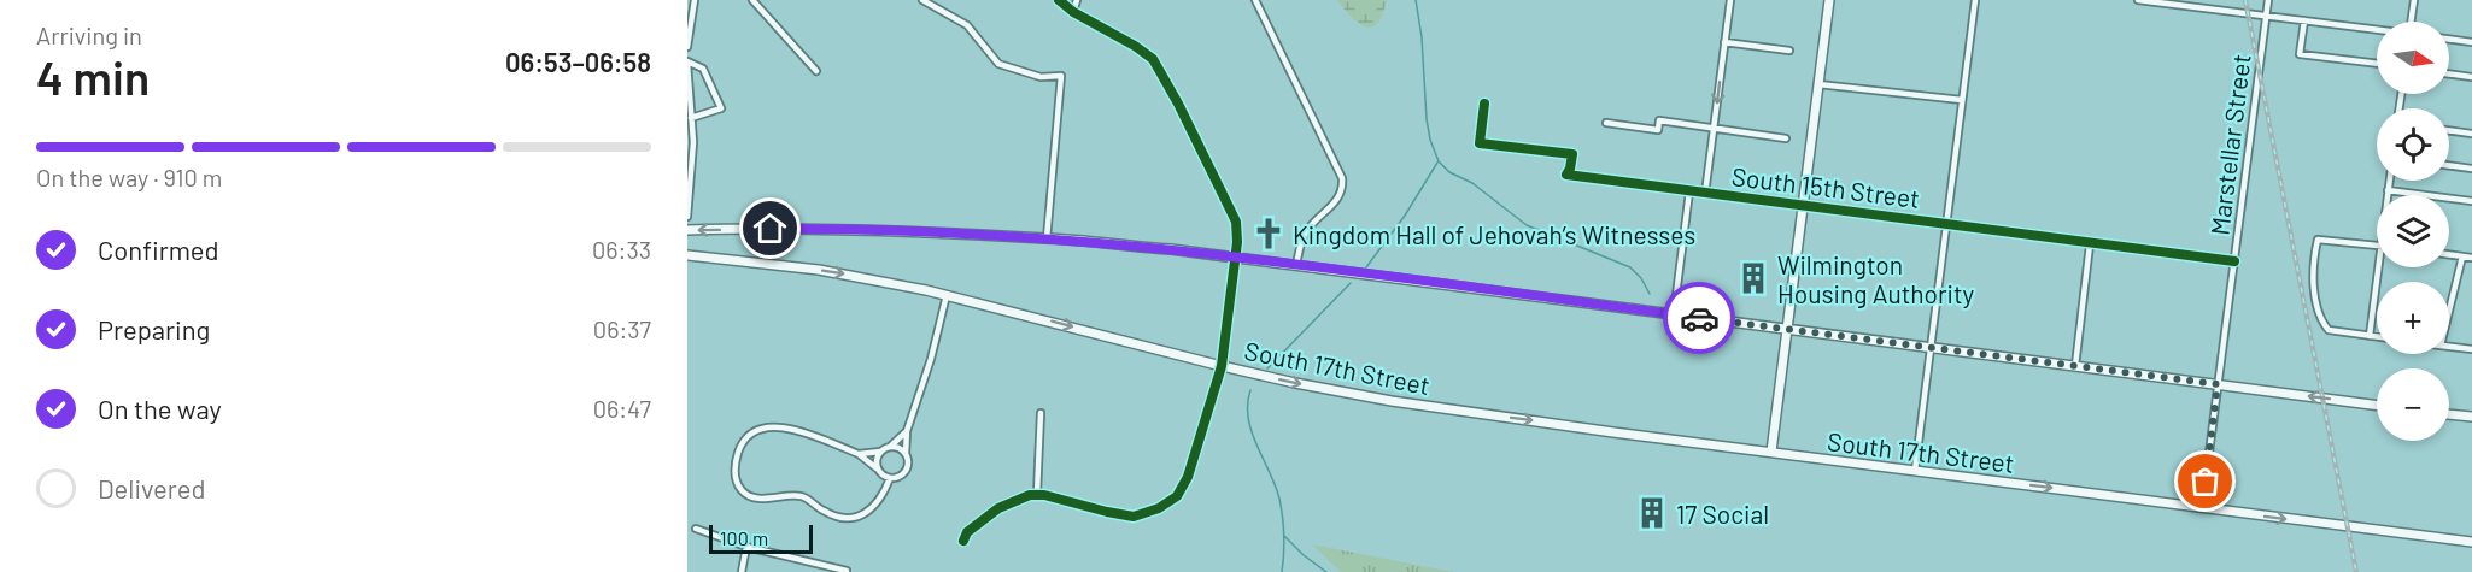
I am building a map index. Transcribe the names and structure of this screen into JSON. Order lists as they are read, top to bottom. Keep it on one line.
{"streets":{"main road":["South 17th Street"],"street":["Marstellar Street","South 15th Street"]},"crossings":[["Marstellar Street","South 15th Street"],["Marstellar Street","South 17th Street"]],"one_way":["South 17th Street"],"places":{"church":["Kingdom Hall of Jehovah’s Witnesses"],"building":["Wilmington Housing Authority","17 Social"]},"scale_bar":"100 m","north":"right","page":{"heading":["4 min","Arriving in","06:53–06:58"],"map_buttons":["+","−"],"bar":"On the way · 910 m","list":[["Confirmed","06:33"],["Preparing","06:37"],["On the way","06:47"],"Delivered"],"scale":"100 m"}}
